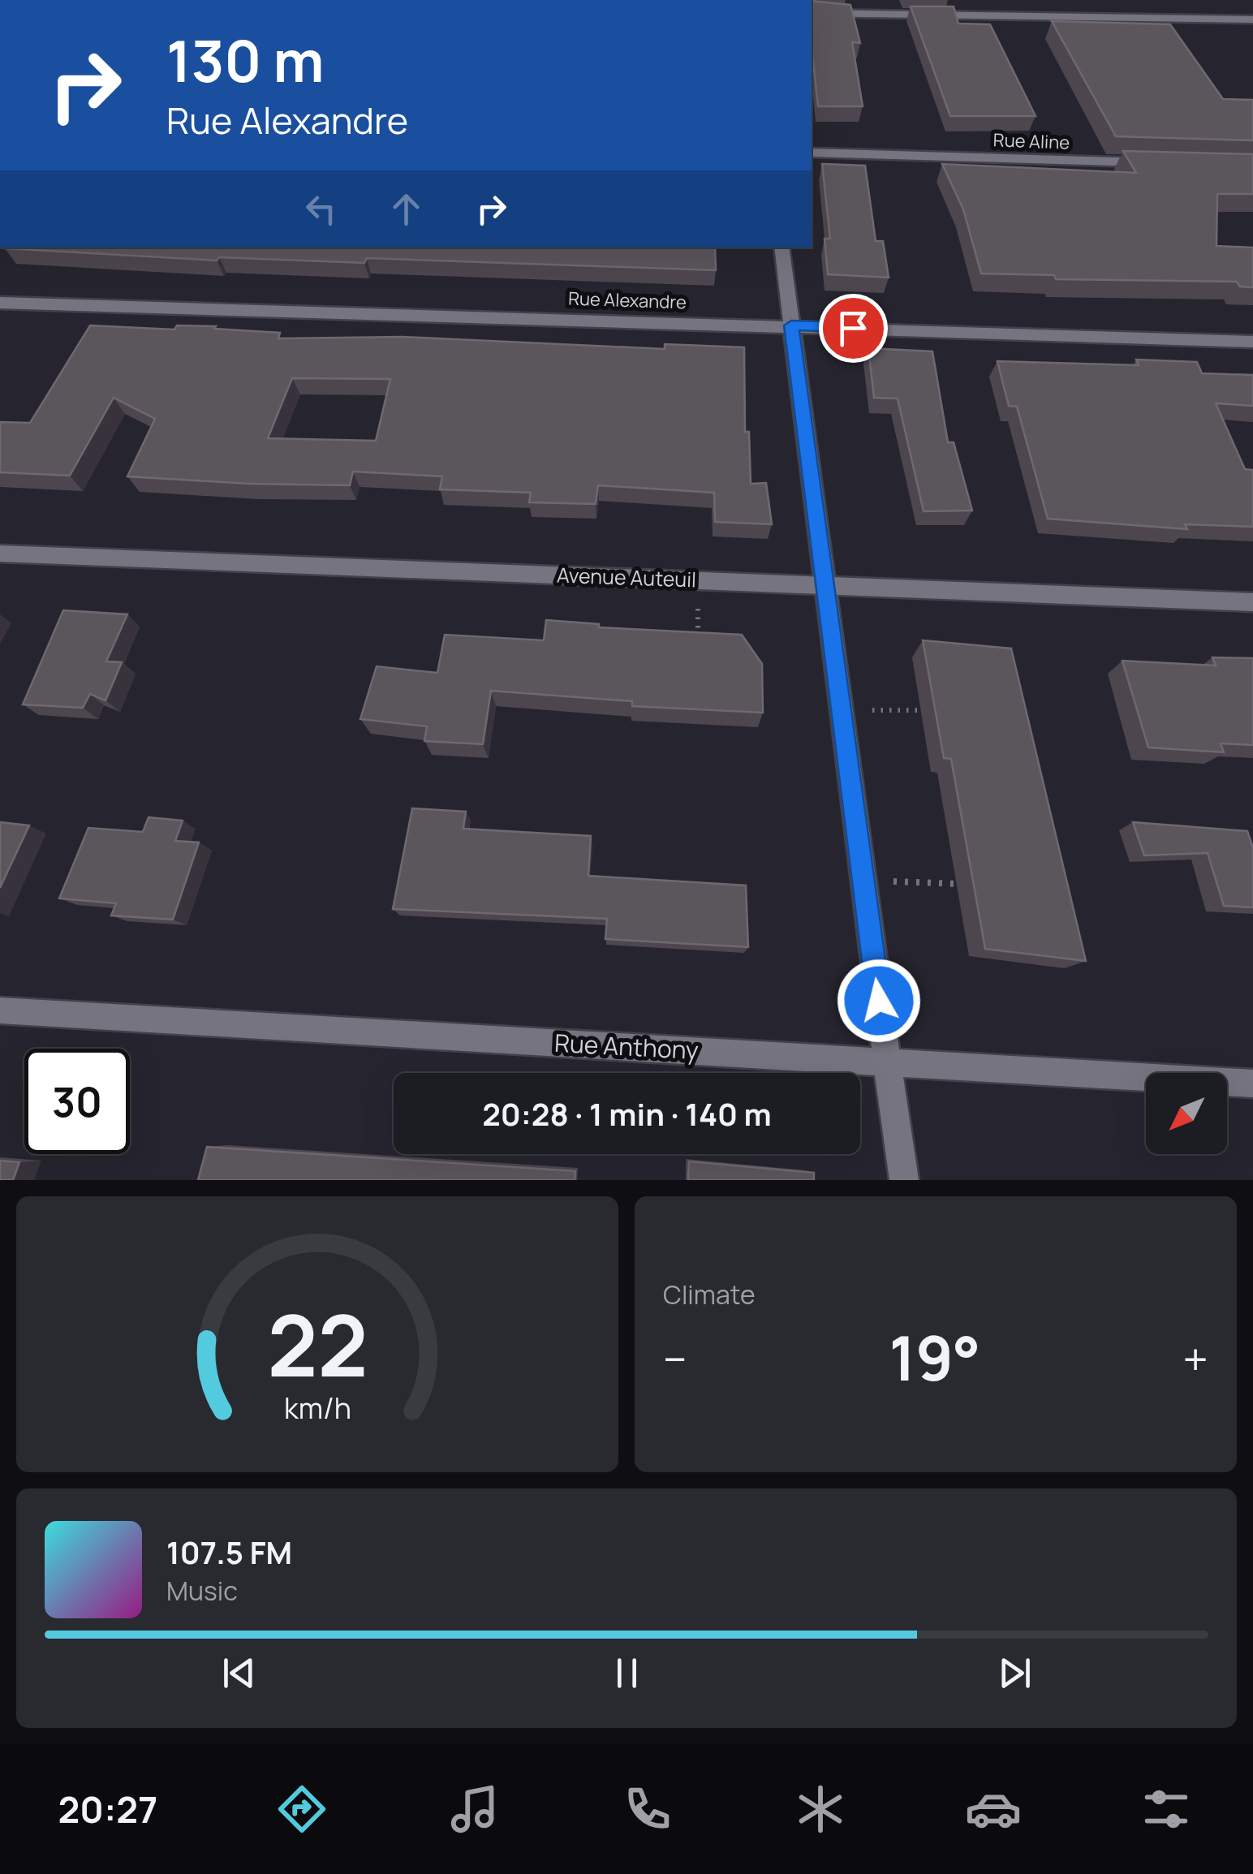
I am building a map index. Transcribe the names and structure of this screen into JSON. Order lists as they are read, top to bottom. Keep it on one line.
{"streets":{"street":["Rue Aline","Rue Alexandre","Avenue Auteuil","Rue Anthony"]},"north":"bottom left","page":{"turn":["130 m","Rue Alexandre"],"limit":"30","trip":"20:28 · 1 min · 140 m","tile":"Climate","heat":["−","19°","+"],"song":["107.5 FM","Music"],"tabs":"20:27","gauge":["22","km/h"]}}
